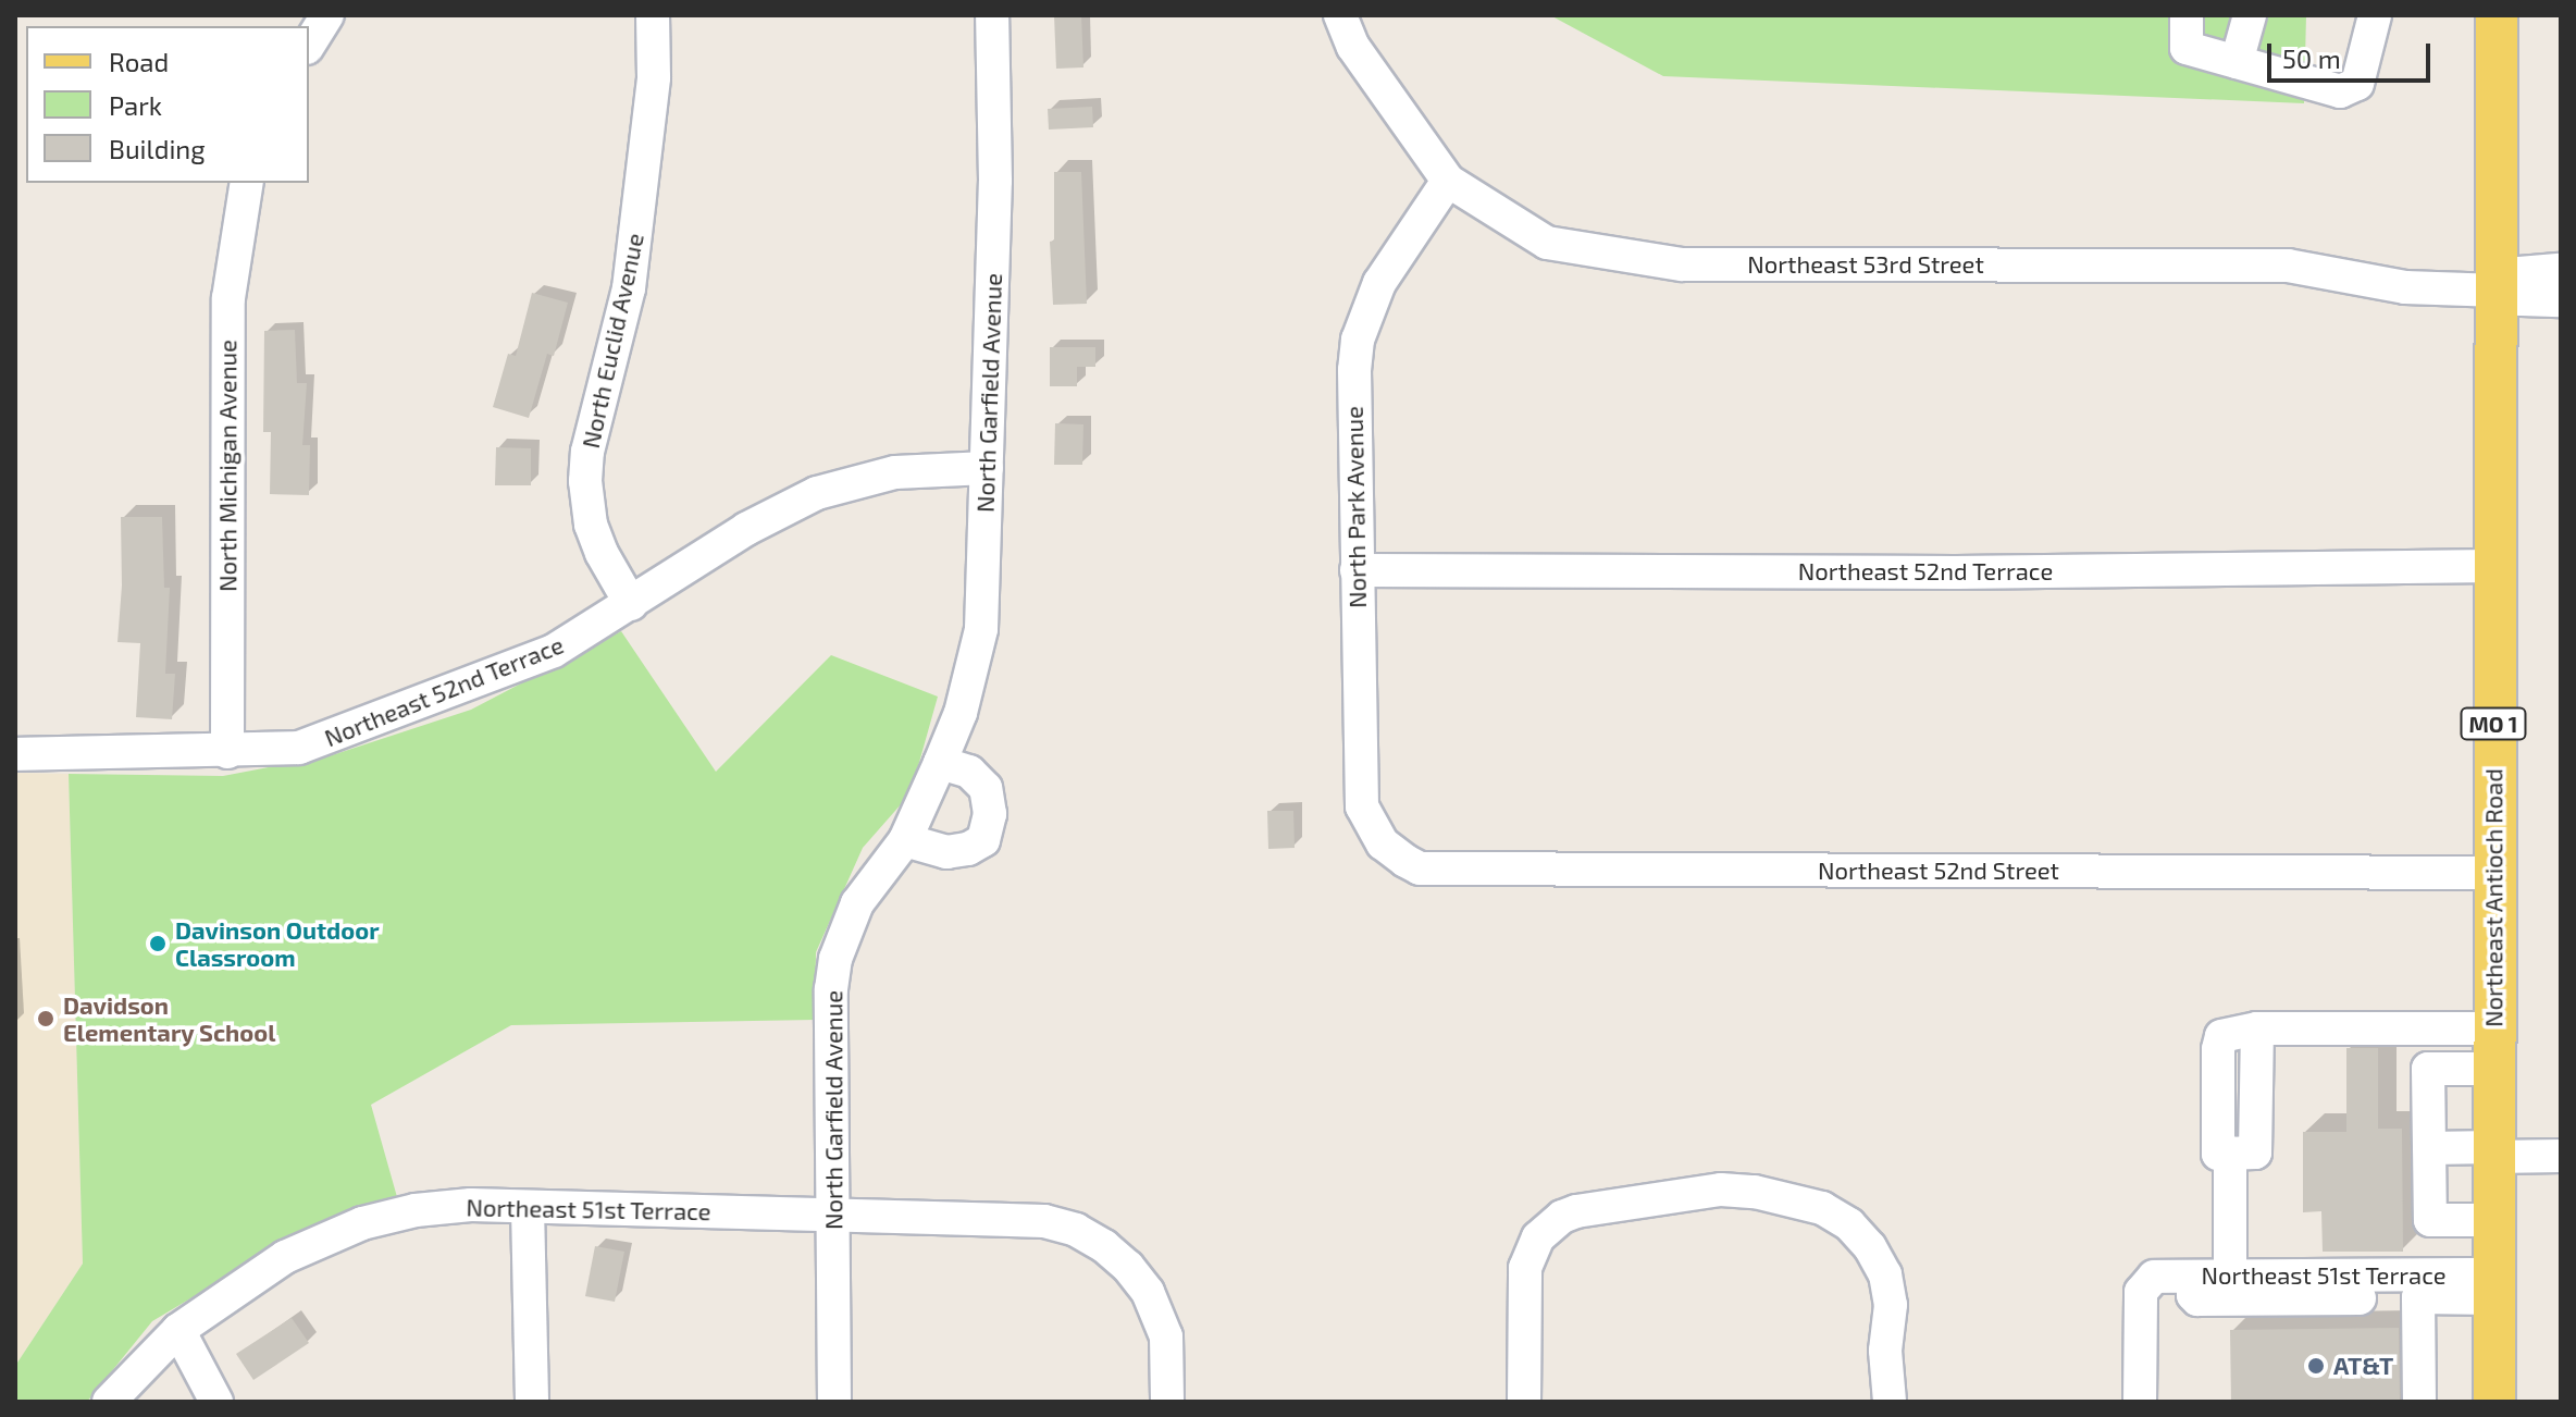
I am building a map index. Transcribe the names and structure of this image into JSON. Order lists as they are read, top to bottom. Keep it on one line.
{"streets":{"main road":["MO 1","Northeast Antioch Road"],"street":["Northeast 53rd Street","North Euclid Avenue","North Garfield Avenue","North Michigan Avenue","North Park Avenue","Northeast 52nd Terrace","Northeast 52nd Street","Northeast 51st Terrace"]},"crossings":[["Northeast 53rd Street","North Park Avenue"],["Northeast 53rd Street","MO 1"],["Northeast 53rd Street","Northeast Antioch Road"],["North Euclid Avenue","Northeast 52nd Terrace"],["North Garfield Avenue","Northeast 52nd Terrace"],["North Garfield Avenue","Northeast 51st Terrace"],["North Michigan Avenue","Northeast 52nd Terrace"],["North Park Avenue","Northeast 52nd Terrace"],["North Park Avenue","Northeast 52nd Street"],["Northeast 52nd Terrace","Northeast Antioch Road"],["MO 1","Northeast Antioch Road"],["Northeast 52nd Street","Northeast Antioch Road"]],"places":["Davinson Outdoor Classroom","Davidson Elementary School","AT&T"],"legend":["Road","Park","Building"],"scale_bar":"50 m"}
